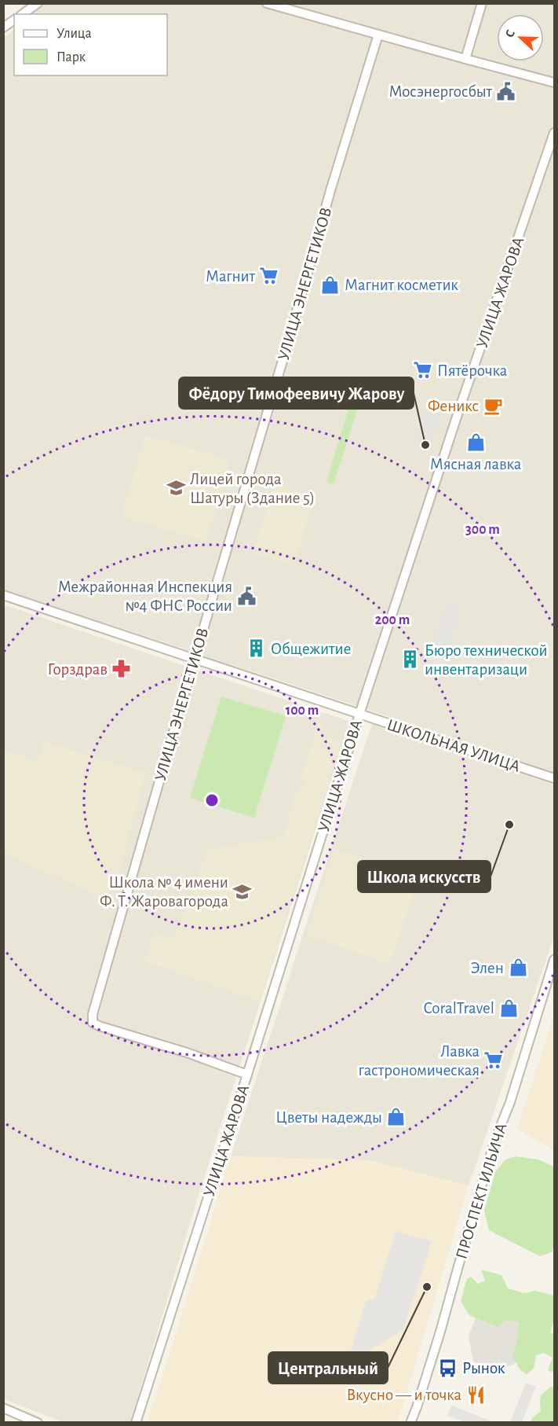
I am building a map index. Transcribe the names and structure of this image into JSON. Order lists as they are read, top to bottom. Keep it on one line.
{"streets":{"street":["УЛИЦА ЭНЕРГЕТИКОВ","УЛИЦА ЖАРОВА","ШКОЛЬНАЯ УЛИЦА","ПРОСПЕКТ ИЛЬИЧА"]},"crossings":[["УЛИЦА ЭНЕРГЕТИКОВ","УЛИЦА ЖАРОВА"],["УЛИЦА ЭНЕРГЕТИКОВ","ШКОЛЬНАЯ УЛИЦА"],["УЛИЦА ЖАРОВА","ШКОЛЬНАЯ УЛИЦА"]],"places":{"public building":["Мосэнергосбыт","Межрайонная Инспекция №4 ФНС России"],"supermarket":["Магнит","Пятёрочка","Лавка гастрономическая"],"shop":["Магнит косметик","Мясная лавка","Элен","CoralTravel","Цветы надежды"],"cafe":["Феникс"],"other":["Фёдору Тимофеевичу Жарову","Школа искусств","Центральный"],"school or university":["Лицей города Шатуры (Здание 5)","Школа № 4 имени Ф. Т. Жаровагорода"],"building":["Общежитие","Бюро технической инвентаризаци"],"pharmacy":["Горздрав"],"bus stop":["Рынок"],"restaurant":["Вкусно — и точка"]},"legend":["Улица","Парк"],"north":"left","rings":["300 m","200 m","100 m"]}
